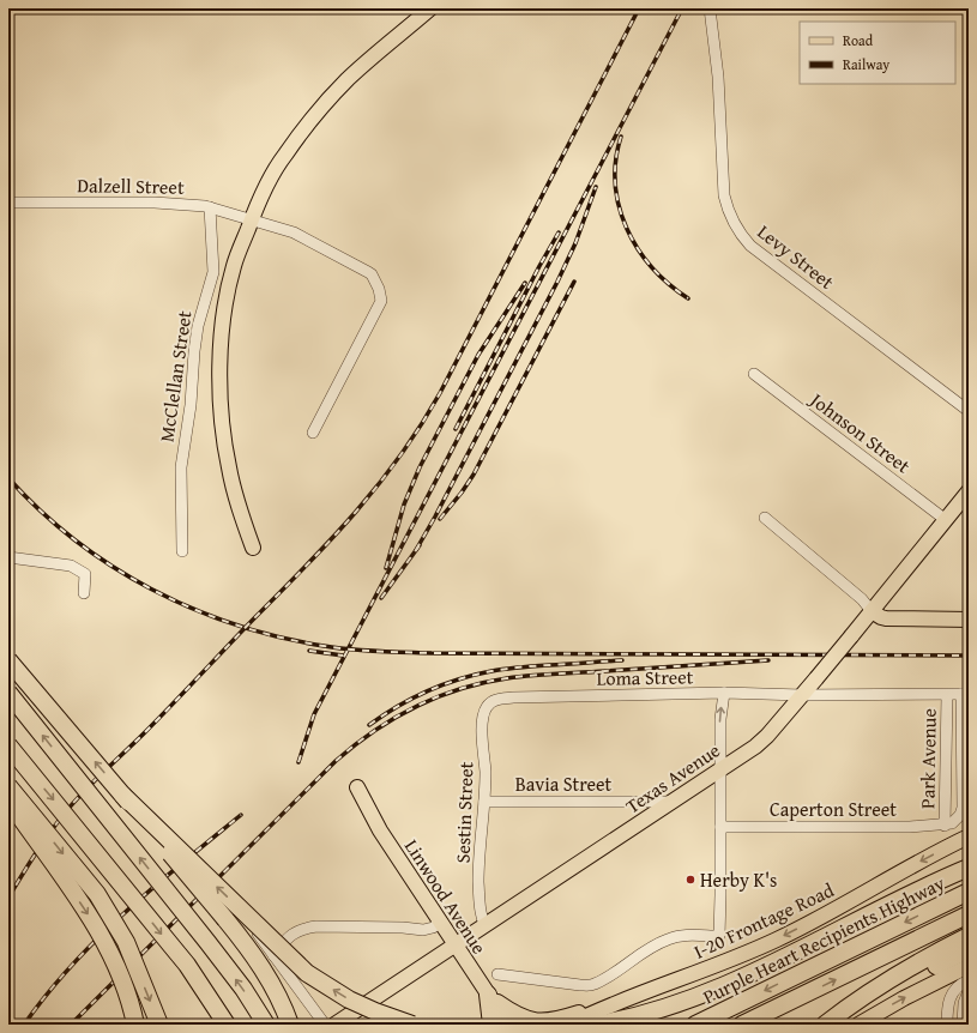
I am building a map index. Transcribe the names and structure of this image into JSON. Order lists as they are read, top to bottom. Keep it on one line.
{"streets":{"highway":["Purple Heart Recipients Highway"],"main road":["Texas Avenue","Linwood Avenue","I-20 Frontage Road"],"street":["Dalzell Street","Levy Street","McClellan Street","Johnson Street","Loma Street","Park Avenue","Bavia Street","Caperton Street","Sestin Street"]},"crossings":[["Dalzell Street","McClellan Street"],["Johnson Street","Texas Avenue"],["Loma Street","Park Avenue"],["Loma Street","Texas Avenue"],["Loma Street","Sestin Street"],["Park Avenue","Caperton Street"],["Texas Avenue","Bavia Street"],["Texas Avenue","Sestin Street"],["Texas Avenue","Linwood Avenue"],["Bavia Street","Sestin Street"]],"places":["Herby K's"],"legend":["Road","Railway"]}
